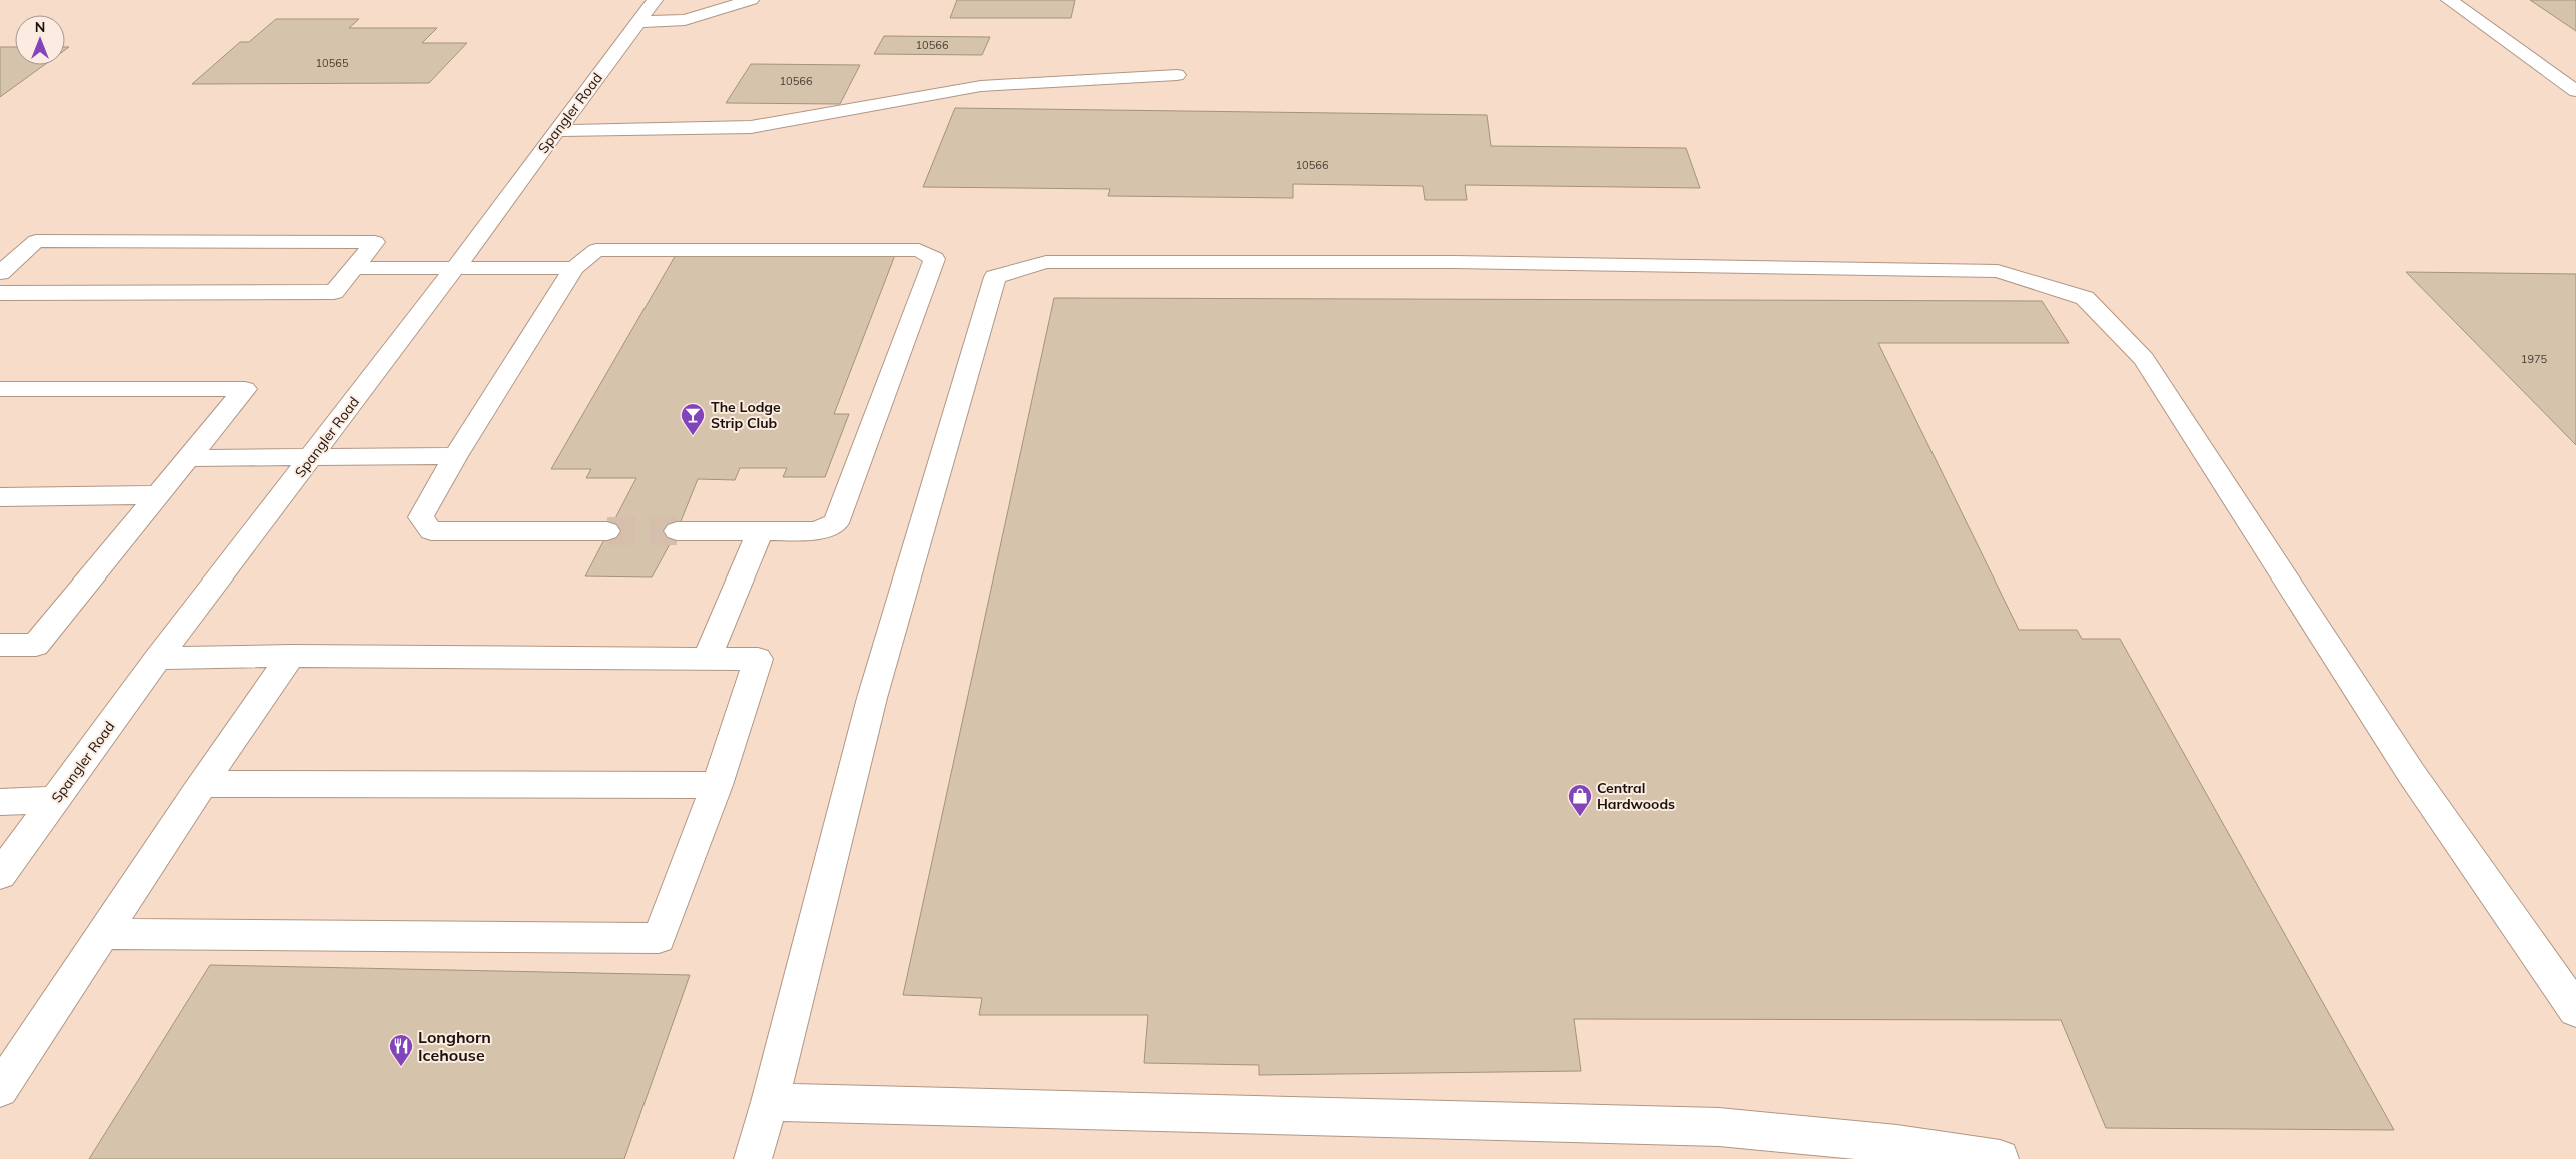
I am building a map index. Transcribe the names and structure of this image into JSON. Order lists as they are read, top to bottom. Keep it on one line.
{"streets":{"street":["Spangler Road"]},"places":{"bar":["The Lodge Strip Club"],"shop":["Central Hardwoods"],"restaurant":["Longhorn Icehouse"]},"house_numbers":["10566","10565","10566","10566","1975"],"north":"top"}
